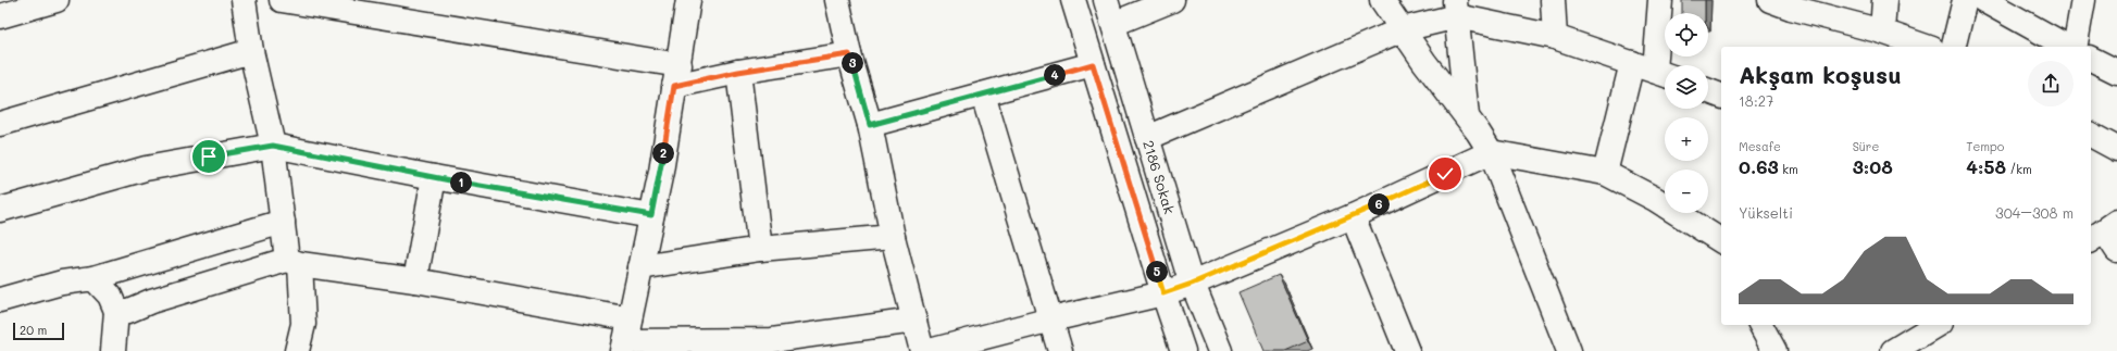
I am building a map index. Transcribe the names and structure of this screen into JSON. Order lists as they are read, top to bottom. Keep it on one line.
{"streets":{"street":["2186 Sokak"]},"scale_bar":"20 m","page":{"map_buttons":["+","−"],"heading":["Akşam koşusu","18:27"],"pins":["3","4","2","1","6","5"],"stats":[["Mesafe","0.63 km"],["Süre","3:08"],["Tempo","4:58 /km"]],"chart":["Yükselti","304–308 m"],"scale":"20 m"}}
